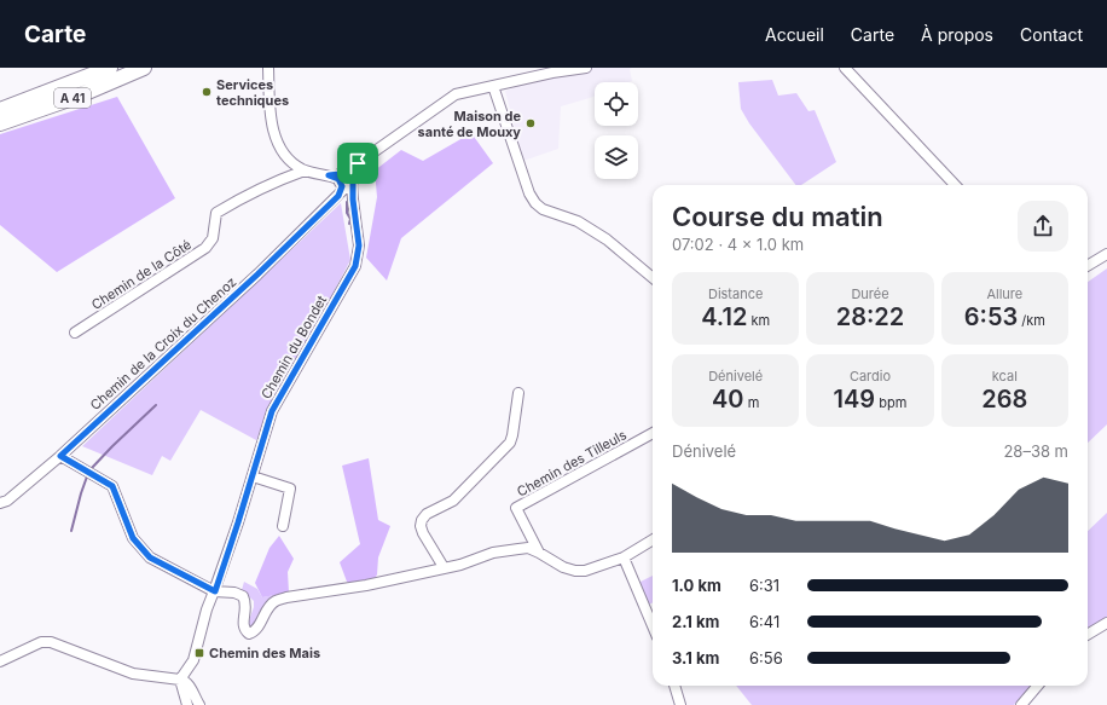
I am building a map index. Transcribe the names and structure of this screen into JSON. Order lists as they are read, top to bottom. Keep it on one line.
{"streets":{"highway":["A 41"],"street":["Chemin de la Côté","Chemin de la Croix du Chenoz","Chemin du Bondet","Chemin des Tilleuls"]},"crossings":[["Chemin de la Croix du Chenoz","Chemin du Bondet"]],"places":{"other":["Services techniques","Maison de santé de Mouxy"],"transit":["Chemin des Mais"]},"page":{"header":"Carte","nav":["Accueil","Carte","À propos","Contact"],"heading":["Course du matin","07:02 · 4 × 1.0 km"],"stats":[["Distance","4.12 km"],["Durée","28:22"],["Allure","6:53 /km"],["Dénivelé","40 m"],["Cardio","149 bpm"],["kcal","268"]],"chart":["Dénivelé","28–38 m"],"list":[{"name":"1.0 km","note":"6:31"},{"name":"2.1 km","note":"6:41"},{"name":"3.1 km","note":"6:56"}]}}
